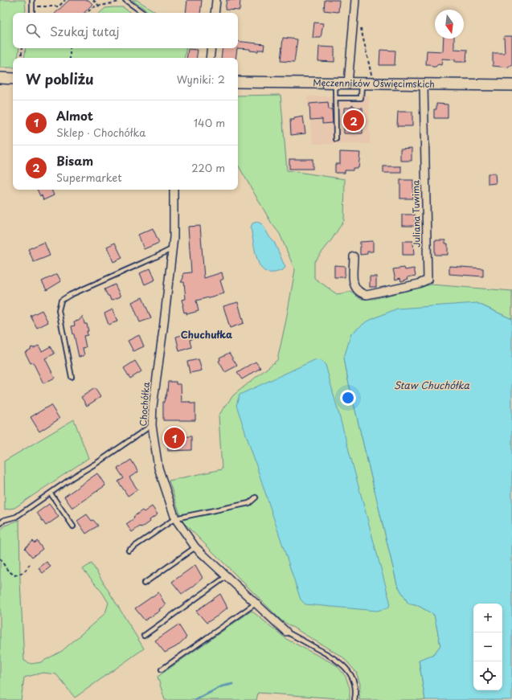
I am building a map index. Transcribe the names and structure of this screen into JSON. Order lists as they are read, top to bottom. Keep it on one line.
{"streets":{"main road":["Męczenników Oświęcimskich"],"street":["Juliana Tuwima","Chochółka"]},"crossings":[["Męczenników Oświęcimskich","Juliana Tuwima"]],"districts":["Chuchułka"],"water":["Staw Chuchółka"],"north":"bottom","page":{"search":"Szukaj tutaj","heading":["W pobliżu","Wyniki: 2"],"list":[{"mark":"1","name":"Almot","note":"Sklep · Chochółka","value":"140 m"},{"mark":"2","name":"Bisam","note":"Supermarket","value":"220 m"}],"pins":["2","1"],"map_buttons":["+","−"]}}
